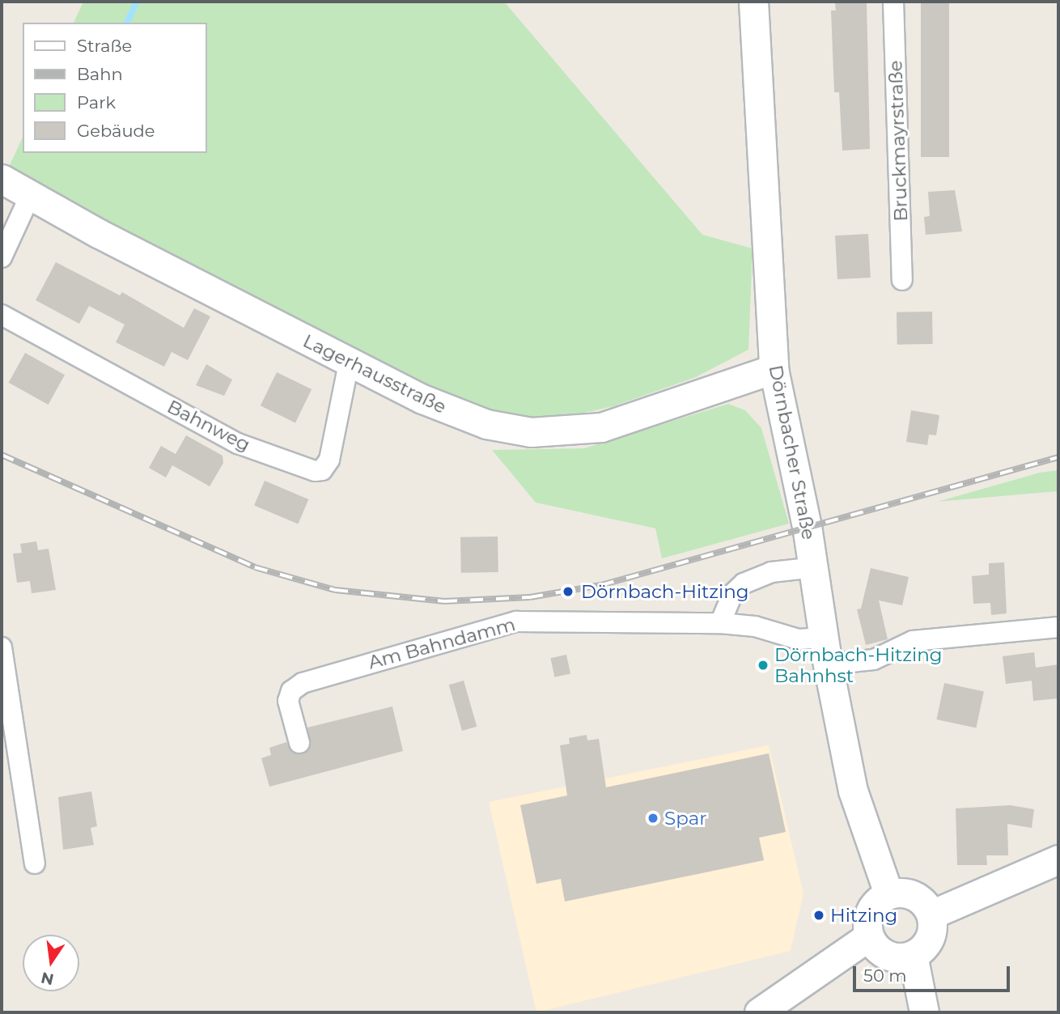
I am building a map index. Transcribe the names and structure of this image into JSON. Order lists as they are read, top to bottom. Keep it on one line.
{"streets":{"street":["Bruckmayrstraße","Lagerhausstraße","Bahnweg","Dörnbacher Straße","Am Bahndamm"]},"crossings":[["Lagerhausstraße","Bahnweg"],["Lagerhausstraße","Dörnbacher Straße"],["Dörnbacher Straße","Am Bahndamm"]],"places":["Dörnbach-Hitzing","Dörnbach-Hitzing Bahnhst","Spar","Hitzing"],"legend":["Straße","Bahn","Park","Gebäude"],"scale_bar":"50 m","north":"bottom"}
